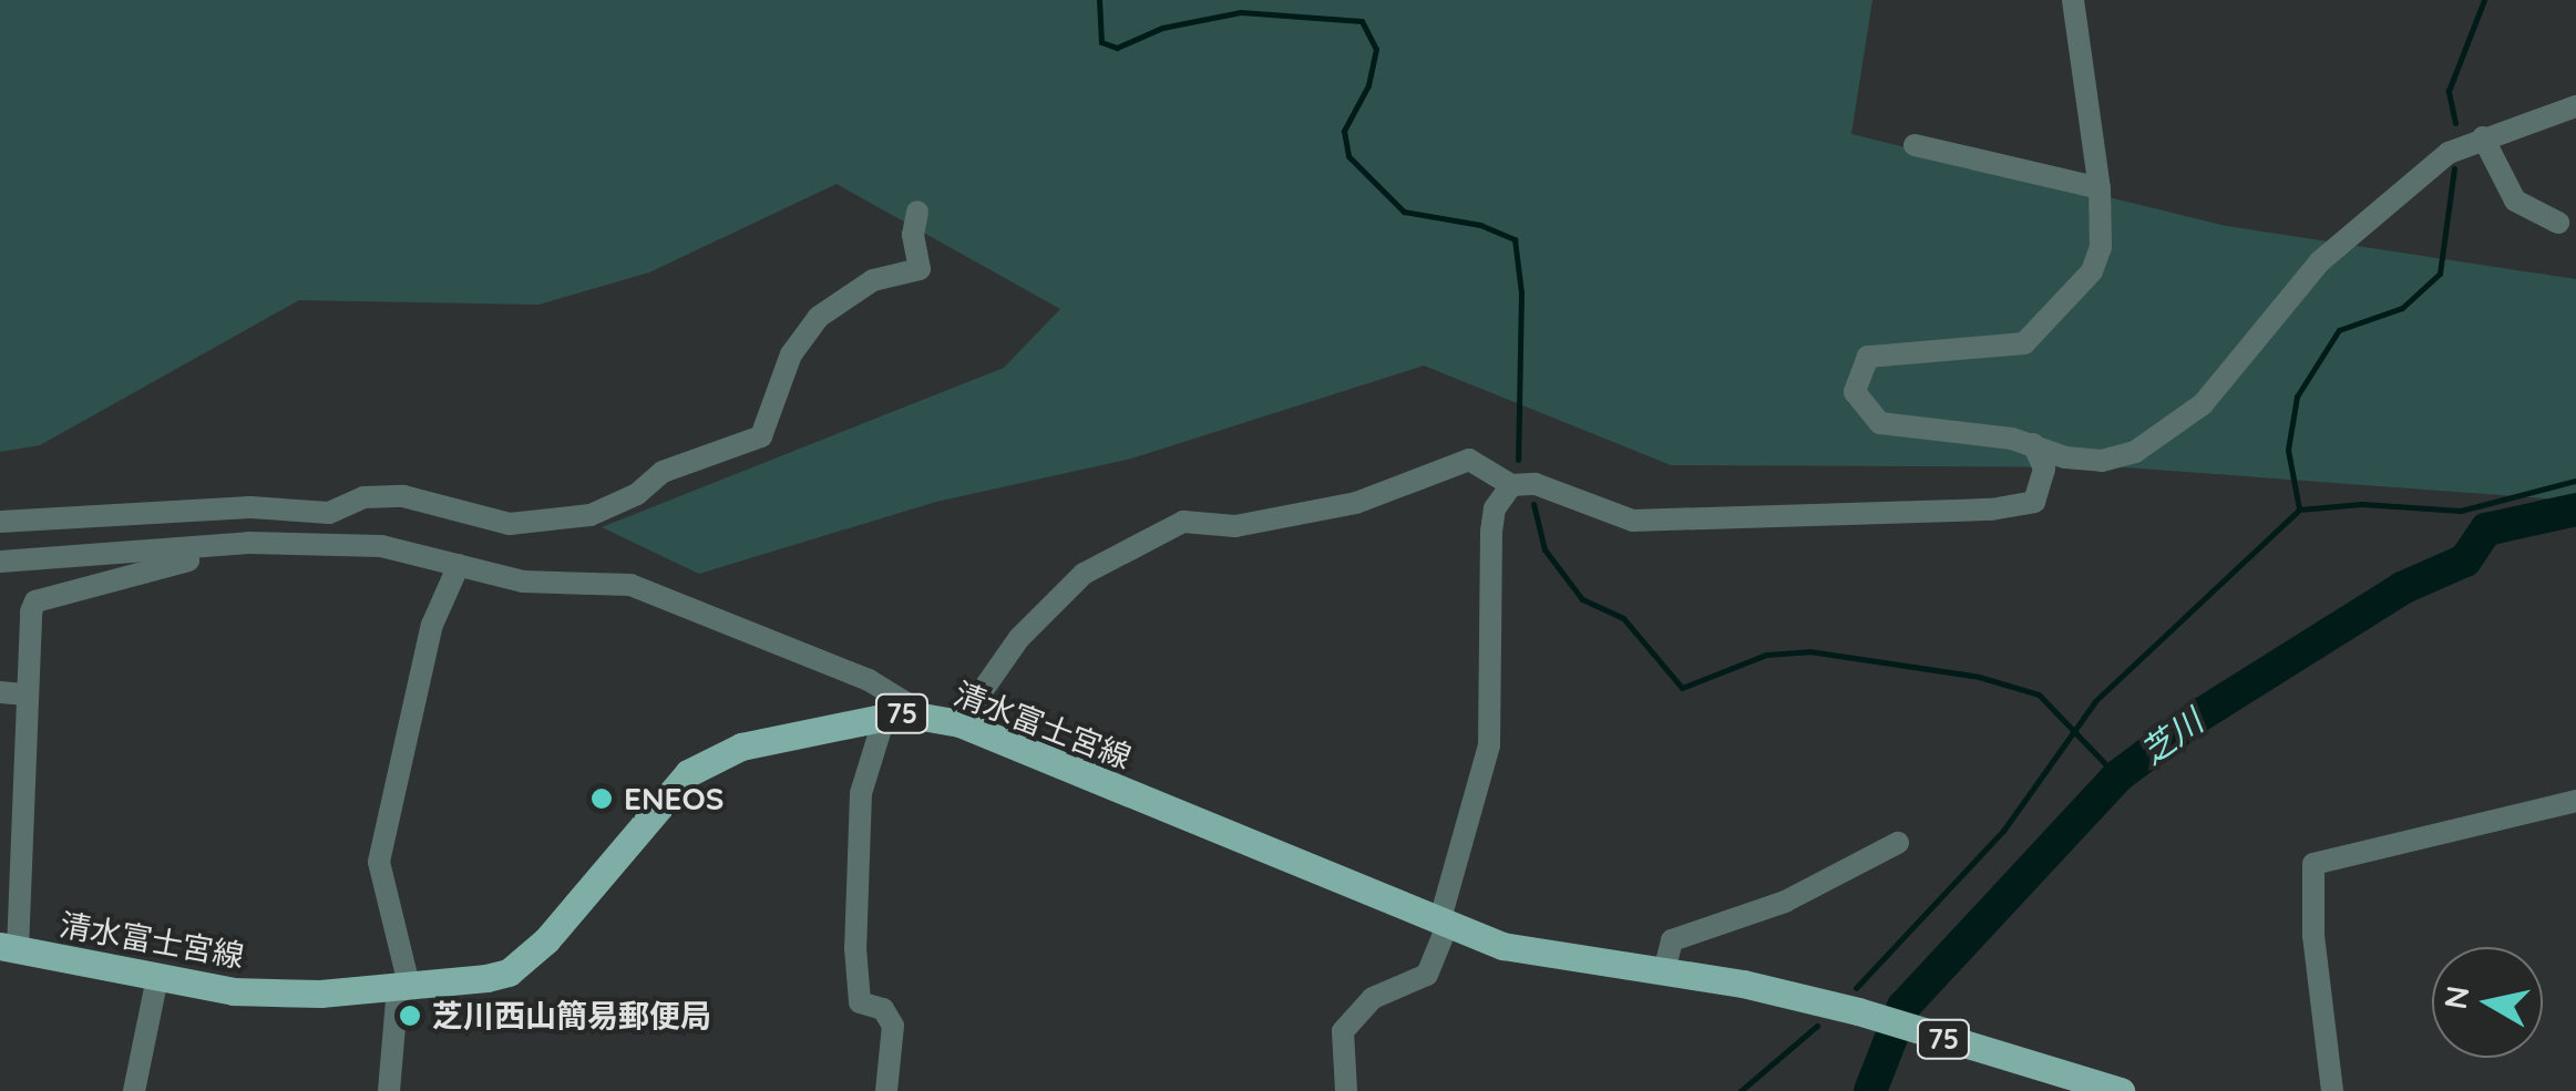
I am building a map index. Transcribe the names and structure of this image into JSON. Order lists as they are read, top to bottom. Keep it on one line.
{"streets":{"main road":["75","清水富士宮線"]},"water":["芝川"],"places":["ENEOS","芝川西山簡易郵便局"],"north":"left"}
